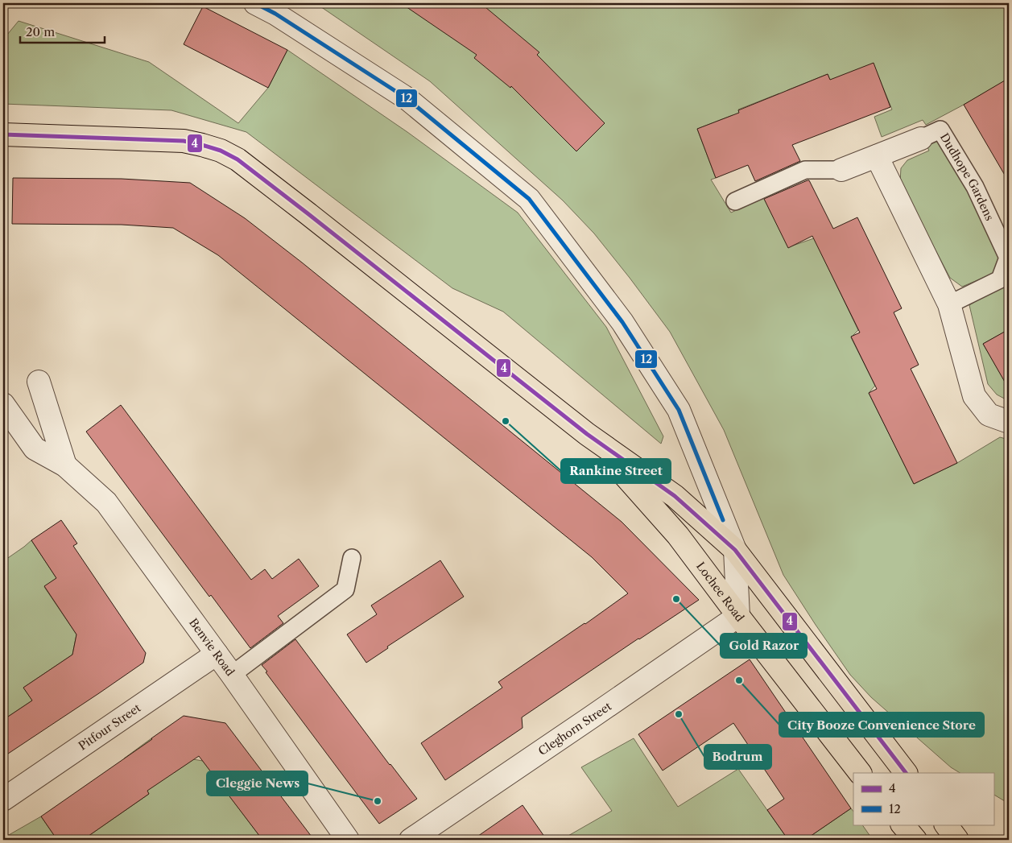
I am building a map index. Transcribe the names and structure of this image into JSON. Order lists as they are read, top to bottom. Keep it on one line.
{"streets":{"main road":["Lochee Road"],"street":["Dudhope Gardens","Benvie Road","Pitfour Street","Cleghorn Street"]},"crossings":[["Lochee Road","Cleghorn Street"],["Benvie Road","Pitfour Street"]],"places":["Rankine Street","Gold Razor","City Booze Convenience Store","Bodrum","Cleggie News"],"lines":["transit line 12","transit line 4"],"legend":["4","12"],"scale_bar":"20 m"}
